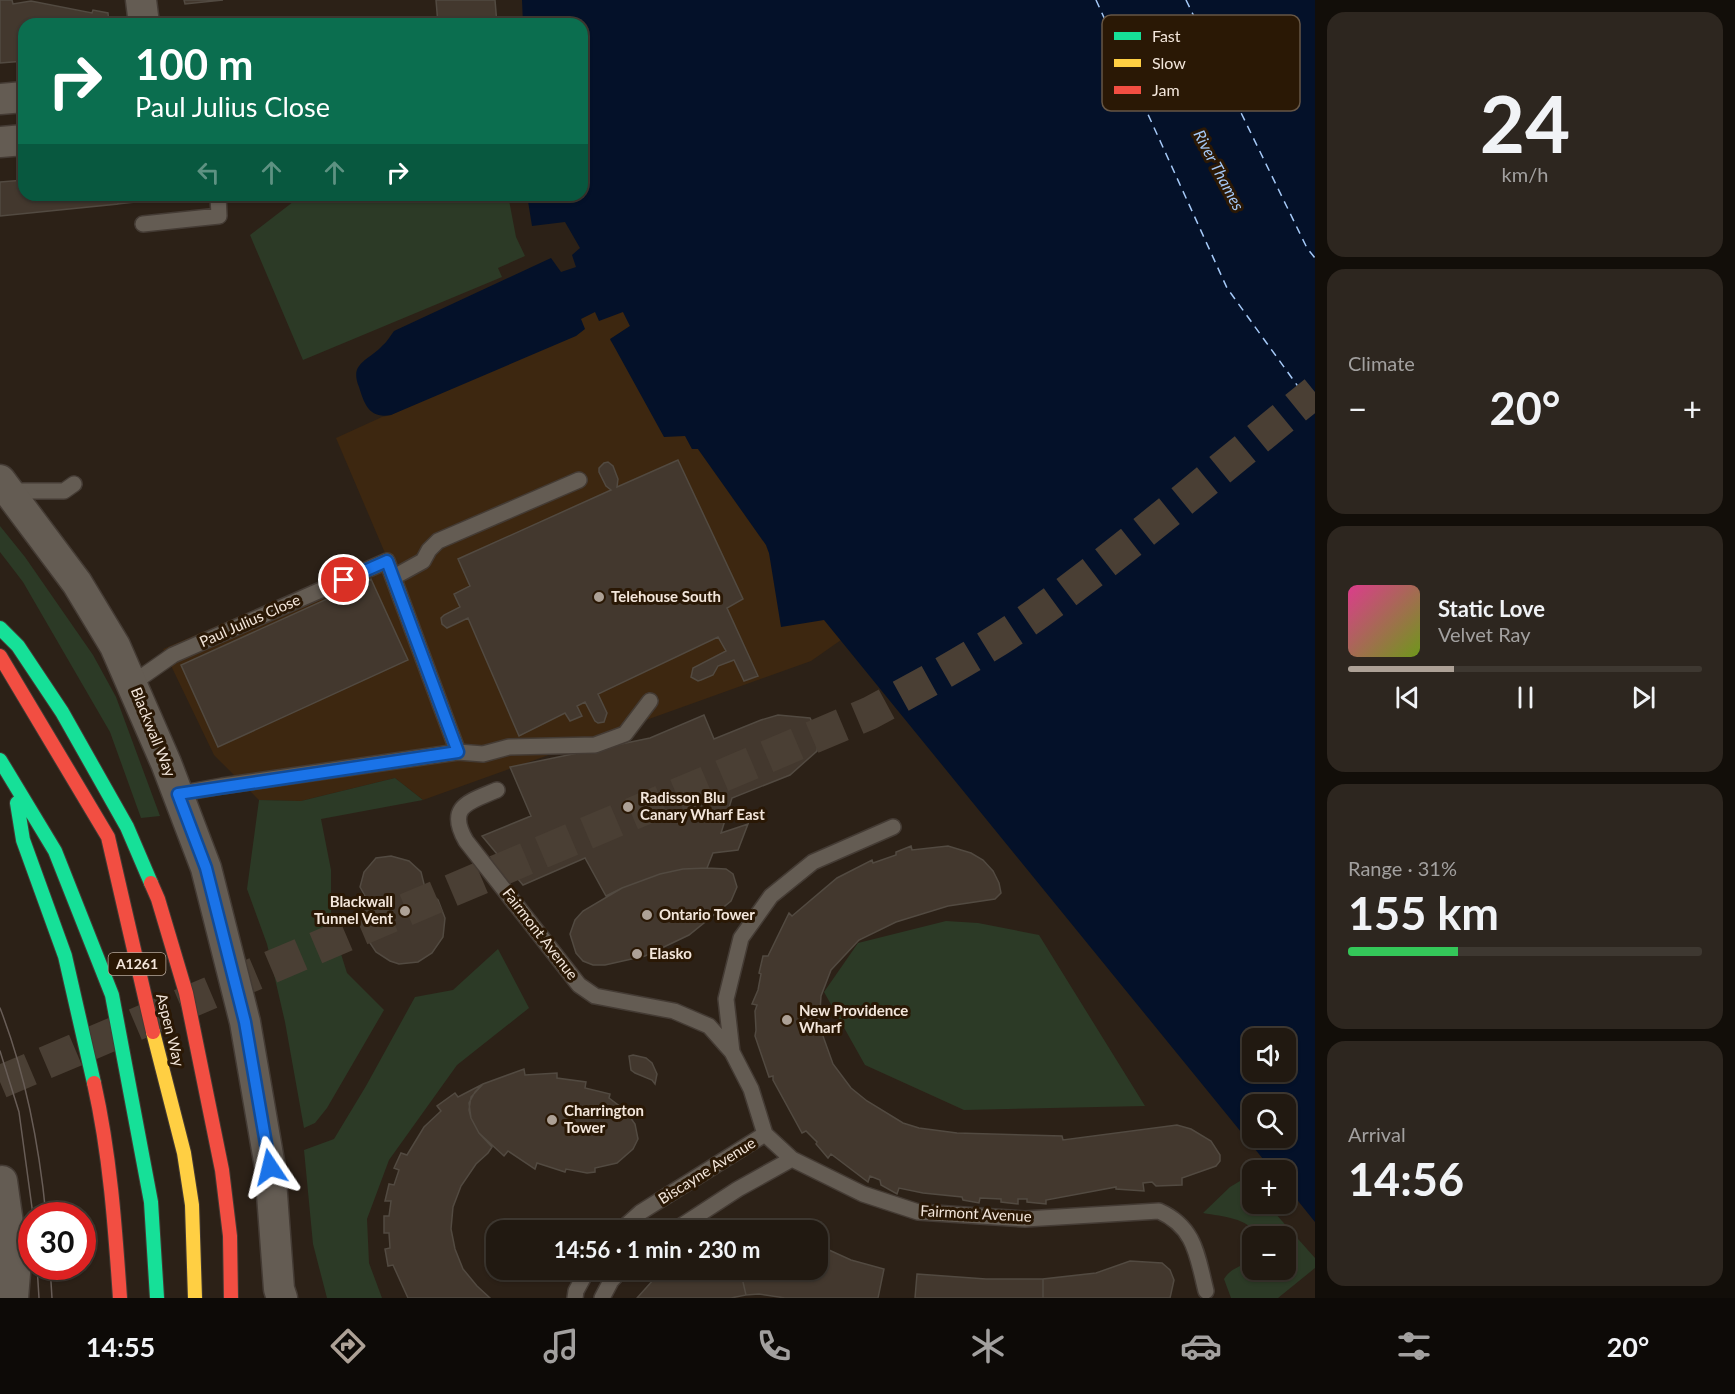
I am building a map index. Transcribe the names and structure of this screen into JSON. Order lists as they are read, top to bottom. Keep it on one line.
{"streets":{"highway":["A1261","Aspen Way"],"street":["Blackwall Way"],"lane":["Paul Julius Close","Fairmont Avenue","Biscayne Avenue"]},"crossings":[["Paul Julius Close","Blackwall Way"],["Fairmont Avenue","Biscayne Avenue"]],"water":["River Thames"],"places":["Telehouse South","Radisson Blu Canary Wharf East","Blackwall Tunnel Vent","Ontario Tower","Elasko","New Providence Wharf","Charrington Tower"],"legend":["Fast","Slow","Jam"],"page":{"tile":[["24","km/h"],"Climate",["Range · 31%","155 km"],["Arrival","14:56"]],"turn":["100 m","Paul Julius Close"],"heat":["−","20°","+"],"song":["Static Love","Velvet Ray"],"map_buttons":["+","−"],"limit":"30","trip":"14:56 · 1 min · 230 m","tabs":["14:55","20°"]}}
